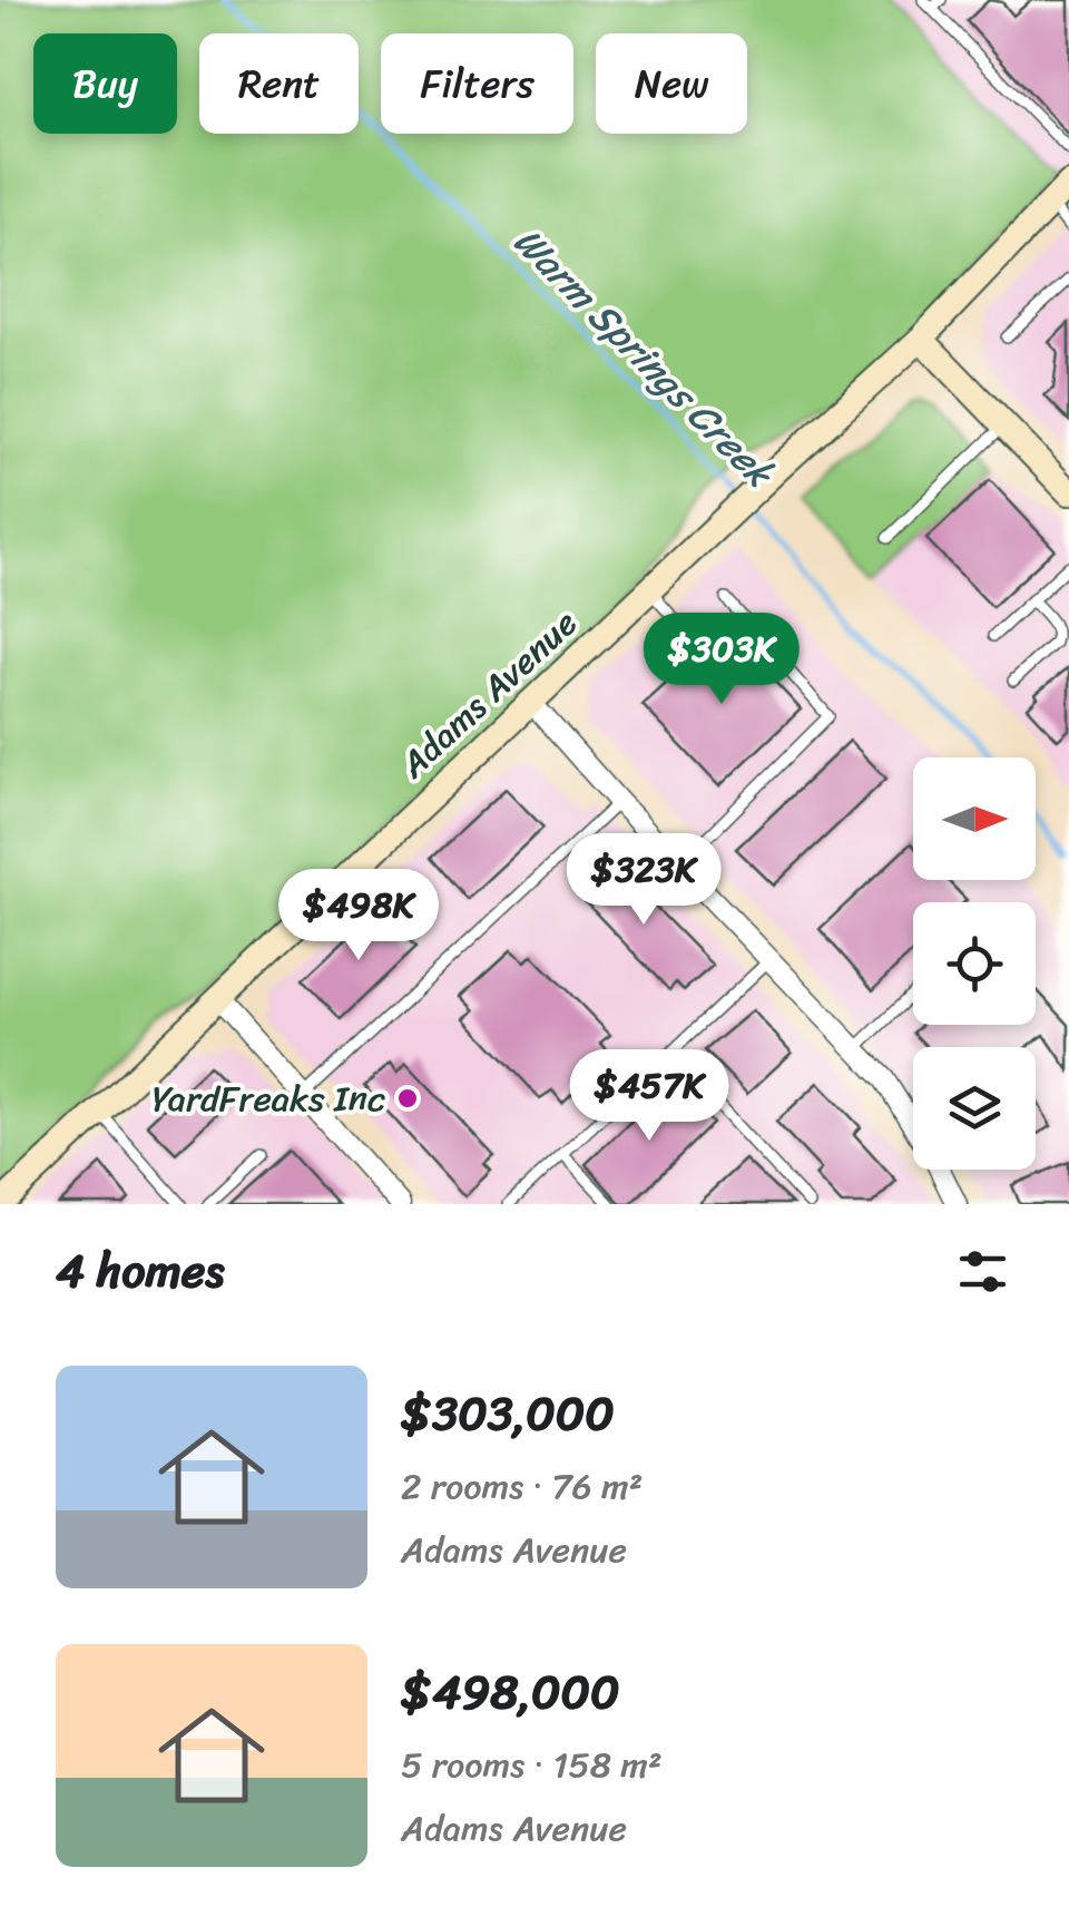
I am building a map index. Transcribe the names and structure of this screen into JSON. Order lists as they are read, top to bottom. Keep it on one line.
{"streets":{"street":["Adams Avenue"]},"water":["Warm Springs Creek"],"places":["YardFreaks Inc"],"north":"right","page":{"chip":["Buy","Rent","Filters","New"],"price":["$303K","$323K","$498K","$457K"],"heading":"4 homes","list":[{"name":"$303,000","note":"2 rooms · 76 m² · Adams Avenue"},{"name":"$498,000","note":"5 rooms · 158 m² · Adams Avenue"}]}}
